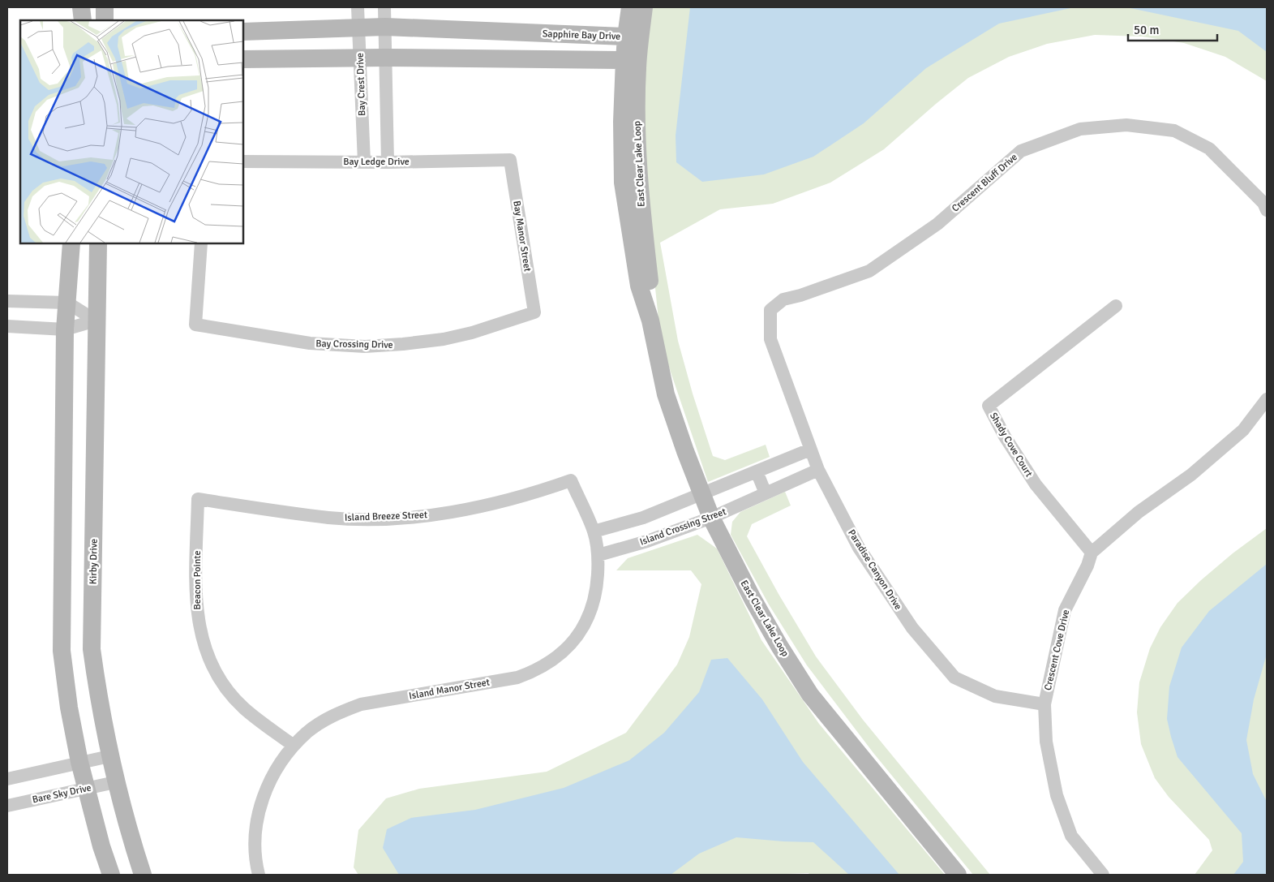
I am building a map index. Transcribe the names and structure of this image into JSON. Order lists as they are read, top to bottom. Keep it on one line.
{"streets":{"street":["Sapphire Bay Drive","Bay Crest Drive","Bay Ledge Drive","East Clear Lake Loop","Crescent Bluff Drive","Bay Manor Street","Bay Crossing Drive","Shady Cove Court","Island Breeze Street","Island Crossing Street","Kirby Drive","Paradise Canyon Drive","Beacon Pointe","Crescent Cove Drive","Island Manor Street","Bare Sky Drive"]},"crossings":[["Sapphire Bay Drive","Bay Crest Drive"],["Sapphire Bay Drive","East Clear Lake Loop"],["Bay Crest Drive","Bay Ledge Drive"],["Bay Ledge Drive","Bay Manor Street"],["East Clear Lake Loop","Island Crossing Street"],["Crescent Bluff Drive","Paradise Canyon Drive"],["Bay Manor Street","Bay Crossing Drive"],["Shady Cove Court","Crescent Cove Drive"],["Island Breeze Street","Beacon Pointe"],["Island Breeze Street","Island Manor Street"],["Island Crossing Street","Paradise Canyon Drive"],["Island Crossing Street","Island Manor Street"],["Kirby Drive","Bare Sky Drive"],["Paradise Canyon Drive","Crescent Cove Drive"],["Beacon Pointe","Island Manor Street"]],"scale_bar":"50 m"}
